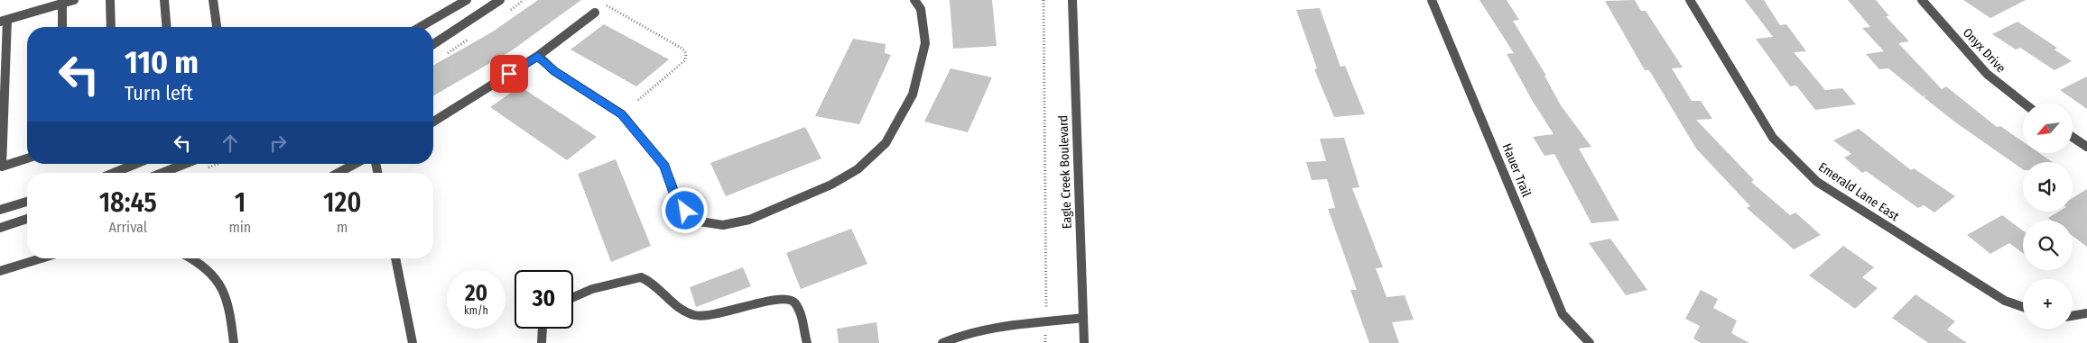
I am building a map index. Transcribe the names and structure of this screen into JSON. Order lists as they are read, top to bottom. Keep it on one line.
{"streets":{"street":["Onyx Drive","Hauer Trail","Eagle Creek Boulevard","Emerald Lane East"]},"north":"bottom left","page":{"turn":["110 m","Turn left"],"map_buttons":"+","eta":["18:45","Arrival","1","min","120","m"],"speed":"20 km/h","limit":"30"}}
